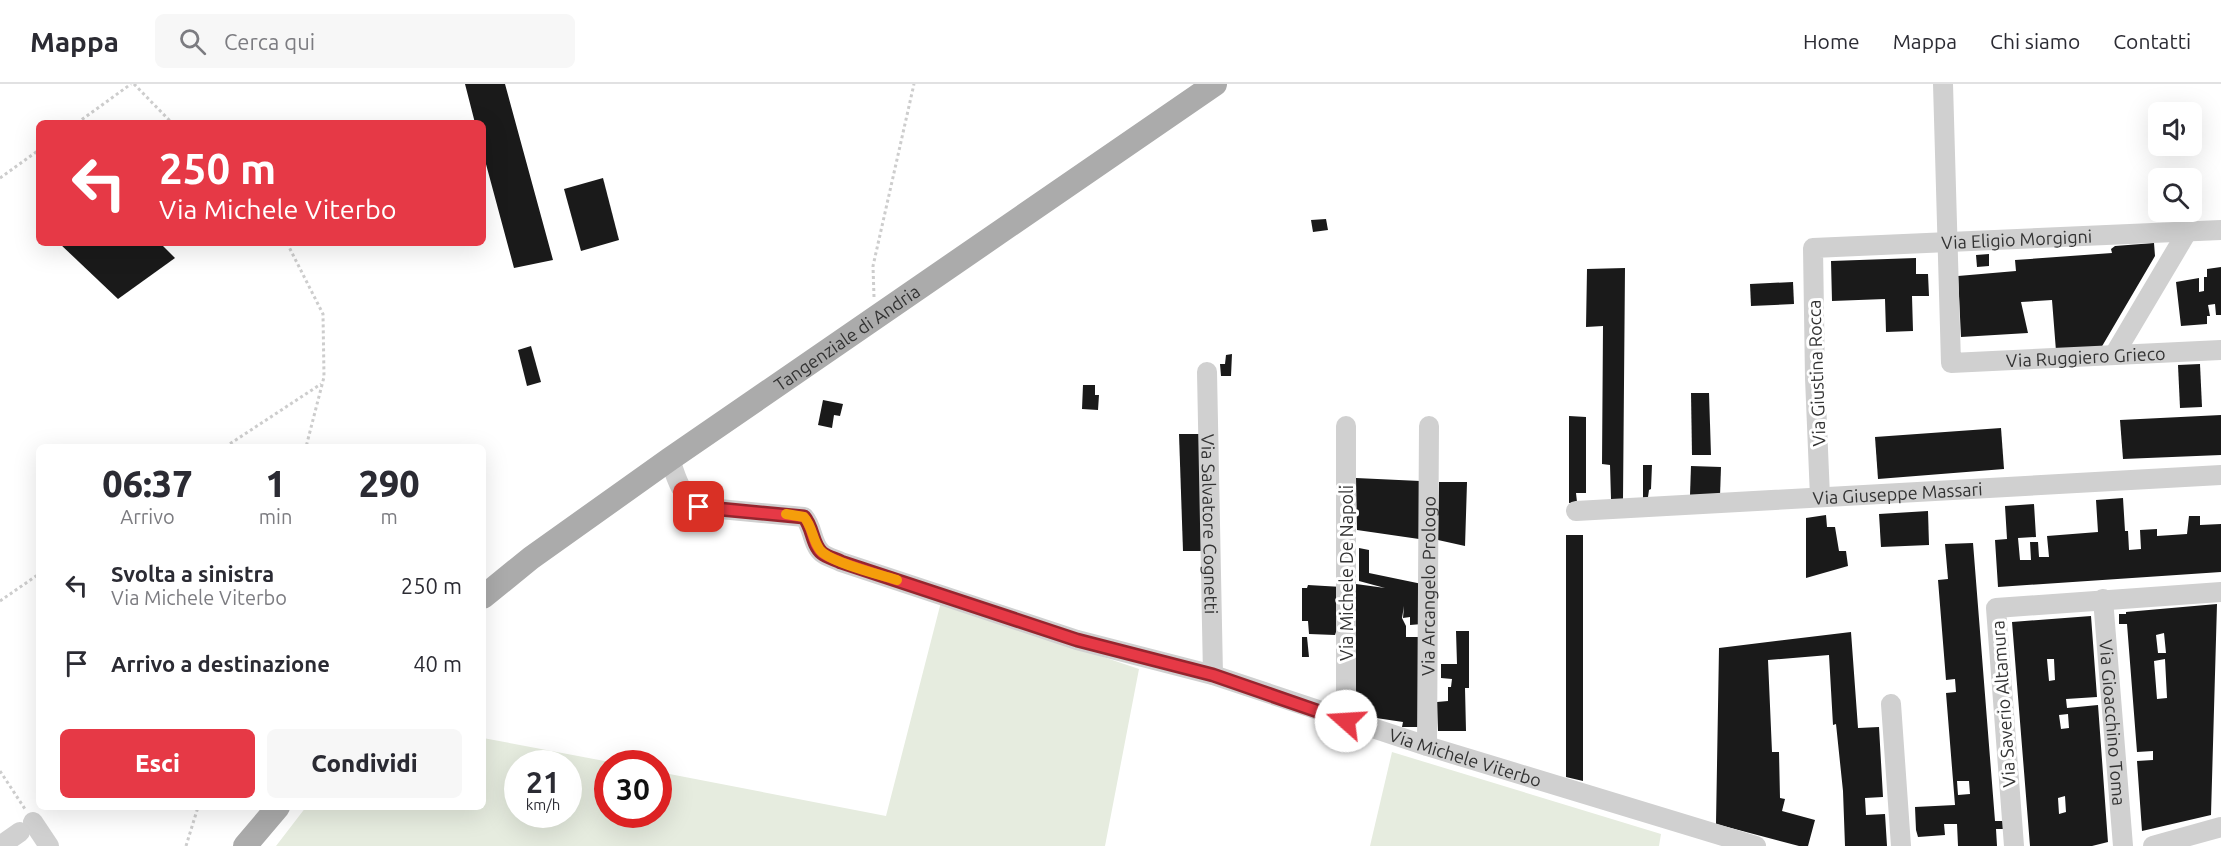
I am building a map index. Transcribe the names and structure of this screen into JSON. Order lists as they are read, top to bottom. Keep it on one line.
{"streets":{"main road":["Tangenziale di Andria"],"street":["Via Eligio Morgigni","Via Ruggiero Grieco","Via Giustina Rocca","Via Giuseppe Massari","Via Salvatore Cognetti","Via Michele De Napoli","Via Arcangelo Prologo","Via Saverio Altamura","Via Gioacchino Toma","Via Michele Viterbo"]},"crossings":[["Via Eligio Morgigni","Via Ruggiero Grieco"],["Via Eligio Morgigni","Via Giustina Rocca"],["Tangenziale di Andria","Via Michele Viterbo"],["Via Giustina Rocca","Via Giuseppe Massari"],["Via Salvatore Cognetti","Via Michele Viterbo"],["Via Michele De Napoli","Via Michele Viterbo"],["Via Arcangelo Prologo","Via Michele Viterbo"],["Via Saverio Altamura","Via Gioacchino Toma"]],"page":{"header":"Mappa","search":"Cerca qui","nav":["Home","Mappa","Chi siamo","Contatti"],"turn":["250 m","Via Michele Viterbo"],"eta":["06:37","Arrivo","1","min","290","m"],"list":[{"name":"Svolta a sinistra","note":"Via Michele Viterbo","value":"250 m"},{"name":"Arrivo a destinazione","value":"40 m"}],"buttons":["Esci","Condividi"],"speed":"21 km/h","limit":"30"}}
